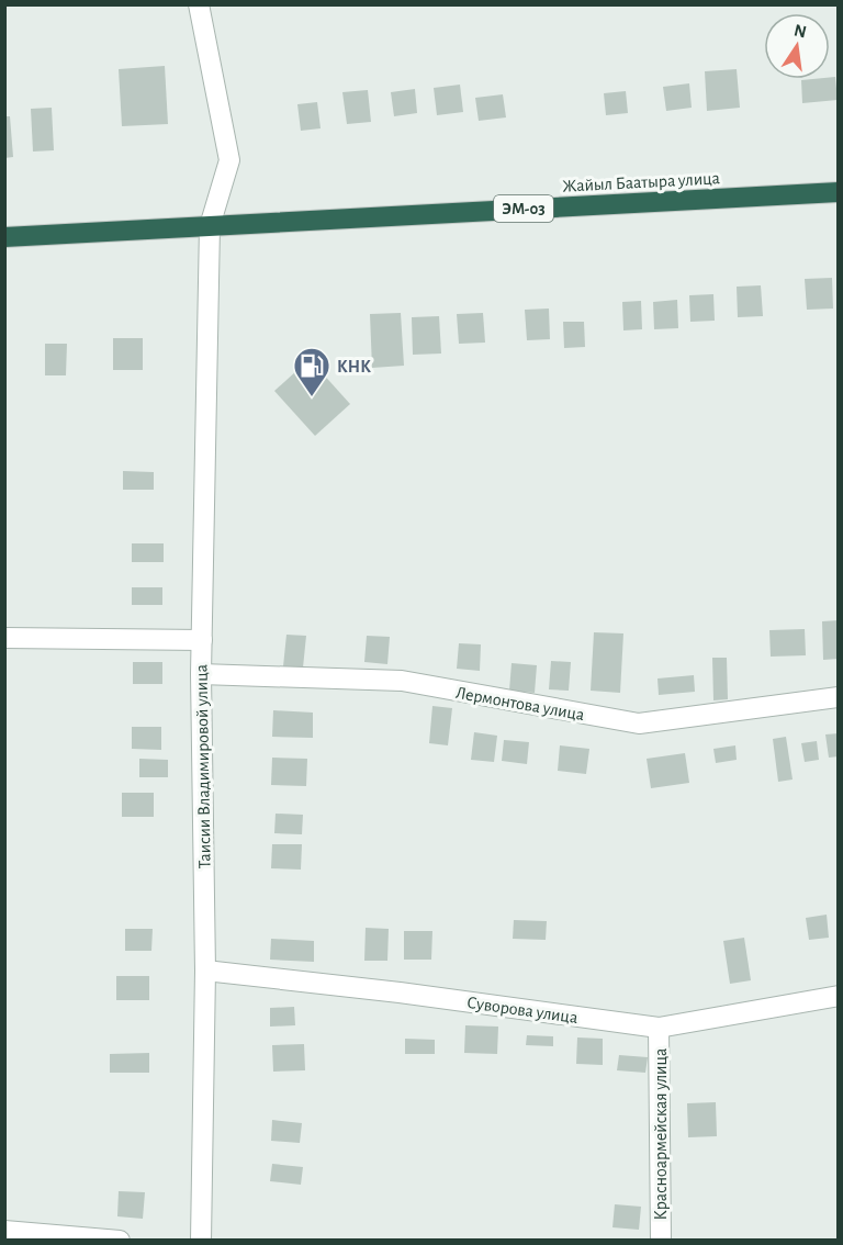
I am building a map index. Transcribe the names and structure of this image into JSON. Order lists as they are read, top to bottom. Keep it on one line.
{"streets":{"highway":["Жайыл Баатыра улица","ЭМ-03"],"street":["Лермонтова улица","Таисии Владимировой улица","Суворова улица","Красноармейская улица"]},"crossings":[["Жайыл Баатыра улица","ЭМ-03"],["Жайыл Баатыра улица","Таисии Владимировой улица"],["ЭМ-03","Таисии Владимировой улица"],["Лермонтова улица","Таисии Владимировой улица"],["Таисии Владимировой улица","Суворова улица"],["Суворова улица","Красноармейская улица"]],"places":{"fuel station":["КНК"]},"north":"top"}
